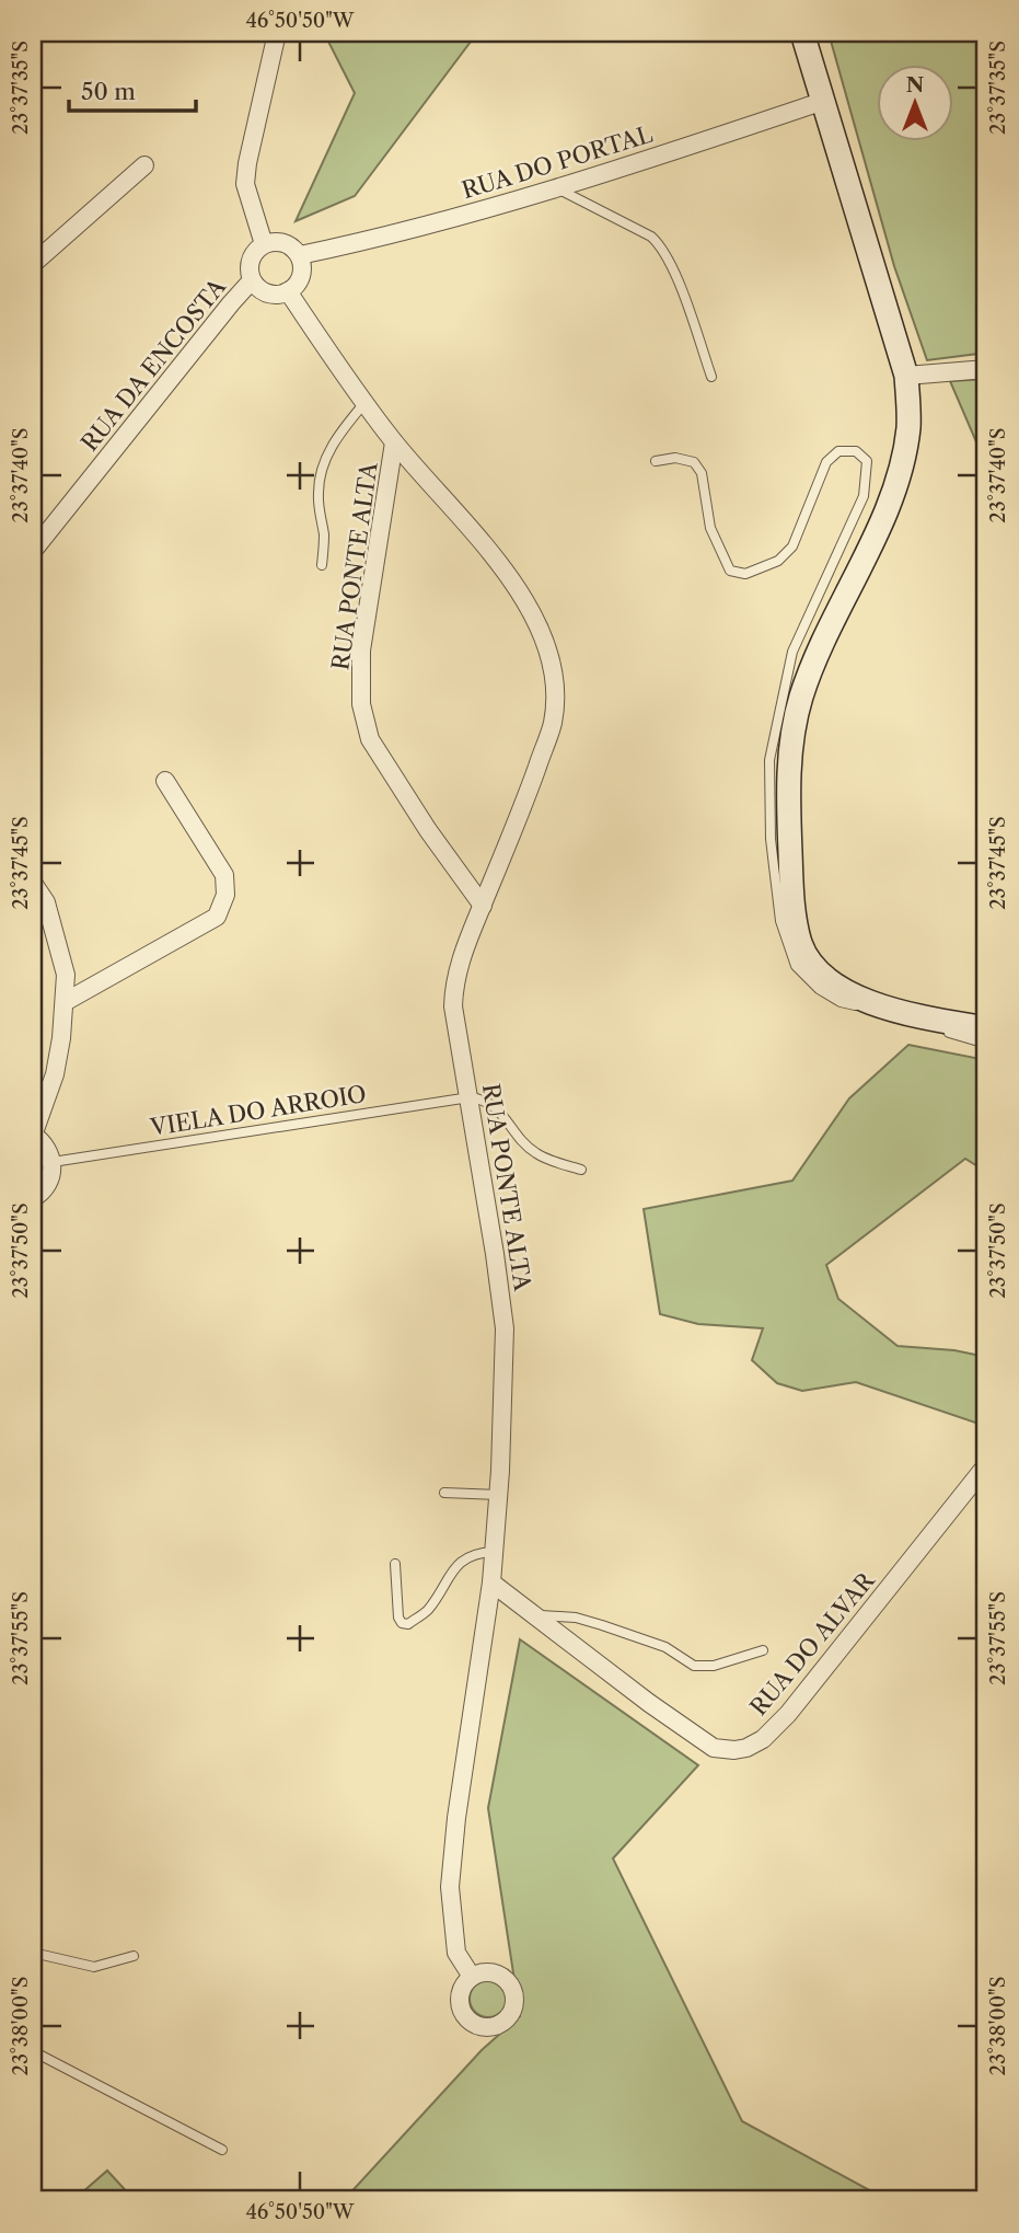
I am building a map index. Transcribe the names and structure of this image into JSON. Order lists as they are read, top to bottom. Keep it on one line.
{"streets":{"street":["RUA DO PORTAL","RUA DA ENCOSTA","RUA PONTE ALTA","RUA DO ALVAR"],"lane":["VIELA DO ARROIO"]},"crossings":[["RUA DO PORTAL","RUA DA ENCOSTA"],["RUA PONTE ALTA","VIELA DO ARROIO"],["RUA PONTE ALTA","RUA DO ALVAR"]],"scale_bar":"50 m","north":"top","coordinates":["46°50'50\"W","23°37'35\"S","23°37'40\"S","23°37'45\"S","23°37'50\"S","23°37'55\"S","23°38'00\"S"]}
